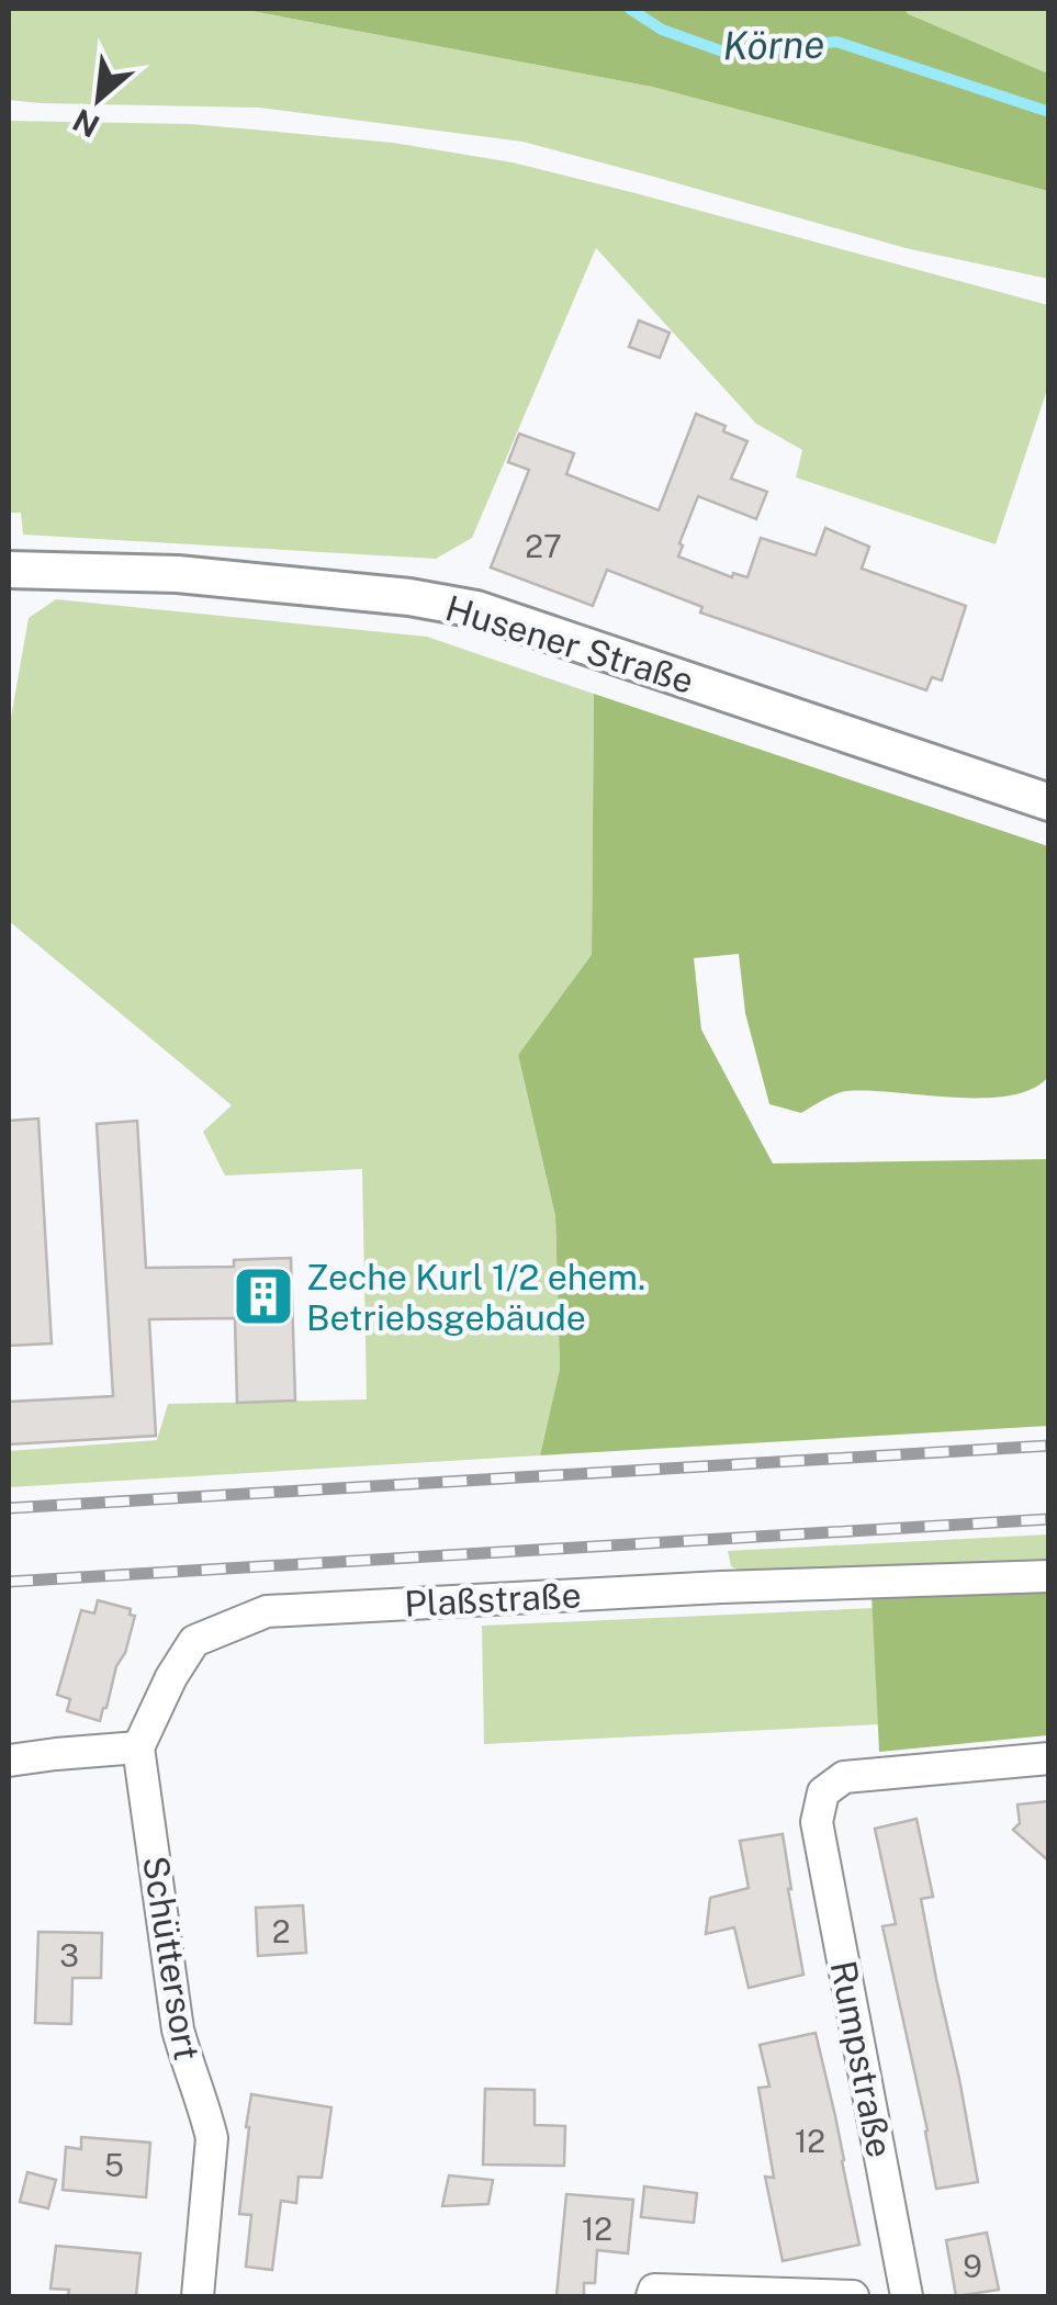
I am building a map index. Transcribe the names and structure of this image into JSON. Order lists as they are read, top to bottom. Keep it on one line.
{"streets":{"street":["Husener Straße","Plaßstraße","Schüttersort","Rumpstraße"]},"crossings":[["Plaßstraße","Schüttersort"]],"water":["Körne"],"places":{"building":["Zeche Kurl 1/2 ehem. Betriebsgebäude"]},"house_numbers":["27","2","3","12","5","12","9"],"north":"bottom left"}
